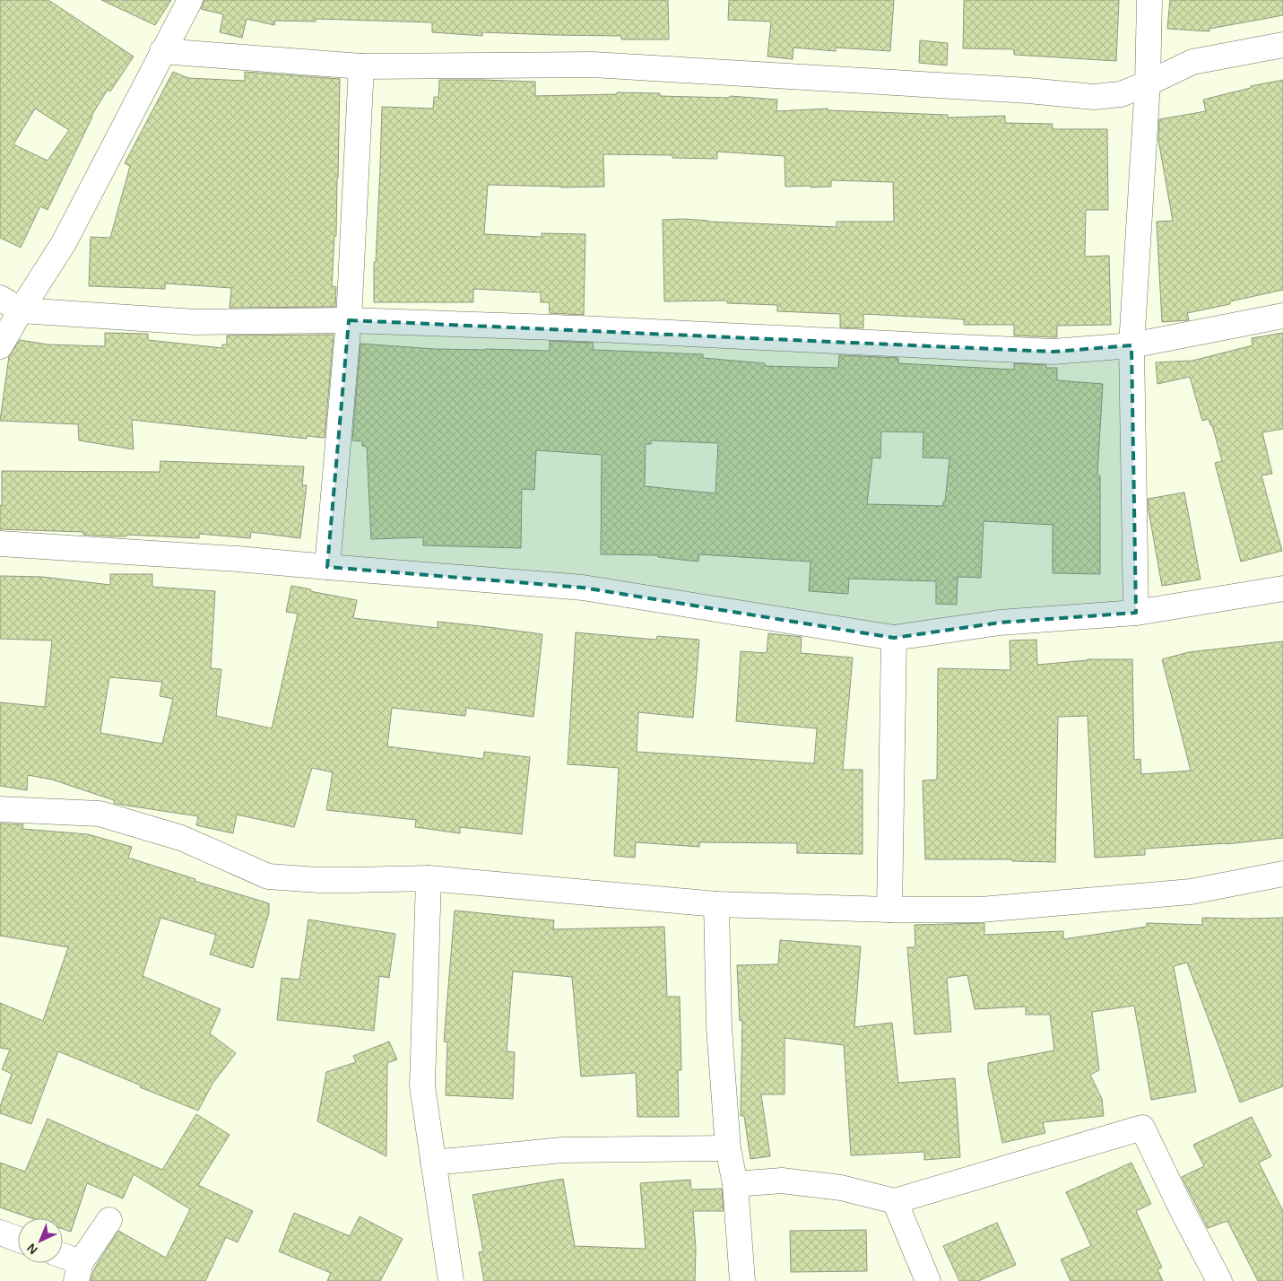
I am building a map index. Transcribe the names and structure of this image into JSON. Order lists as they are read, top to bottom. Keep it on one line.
{"north":"bottom left"}
